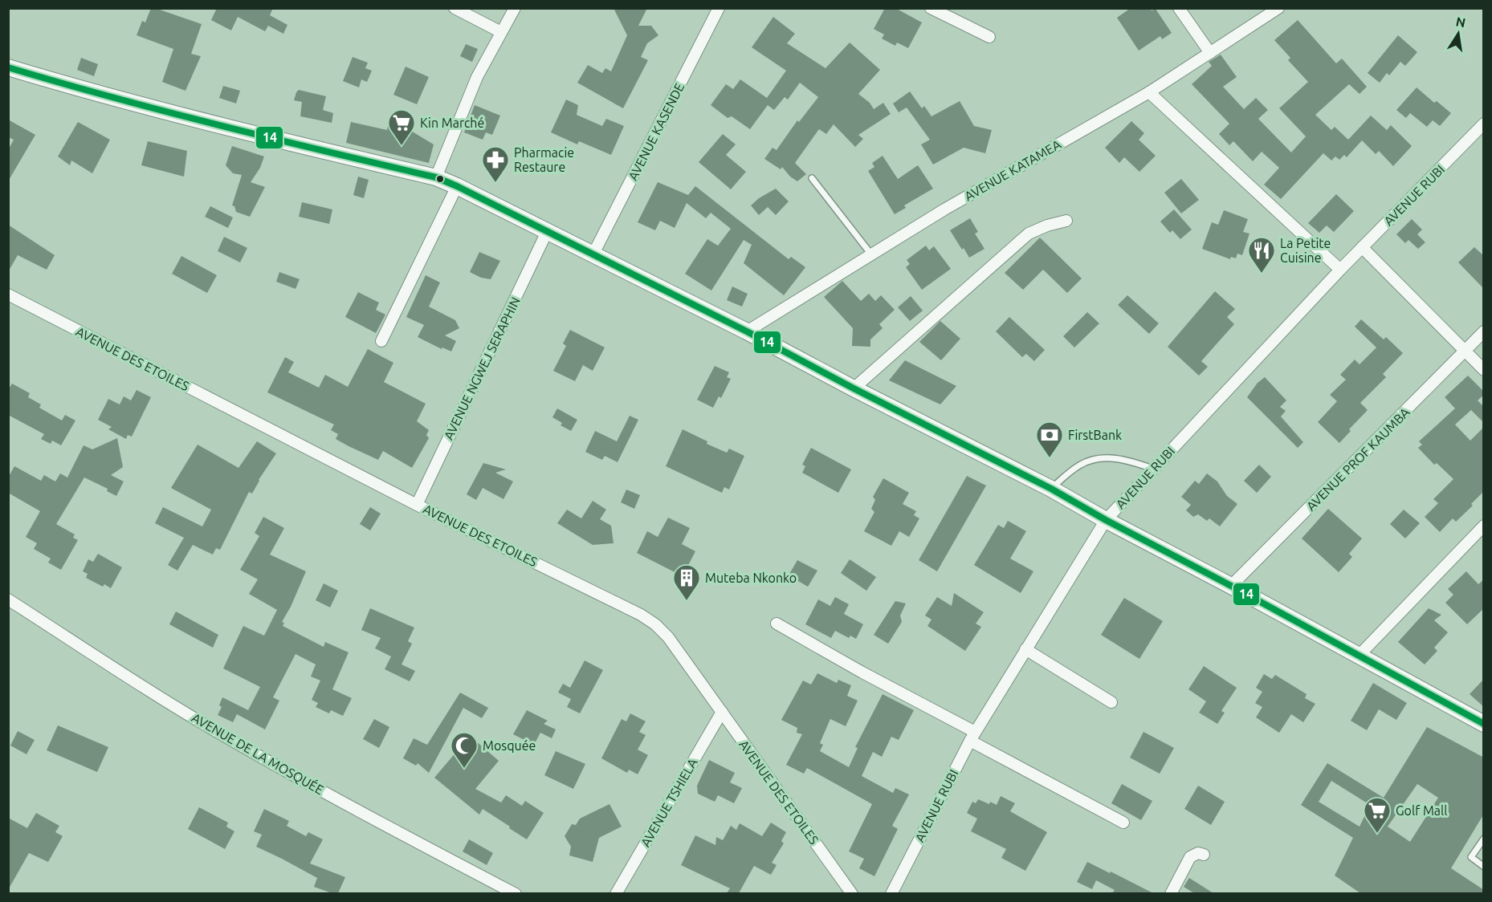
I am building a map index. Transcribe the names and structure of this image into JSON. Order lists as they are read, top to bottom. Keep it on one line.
{"streets":{"street":["AVENUE KASENDE","AVENUE KATAMEA","AVENUE RUBI","AVENUE DES ETOILES","AVENUE NGWEJ SERAPHIN","AVENUE PROF KAUMBA","AVENUE DE LA MOSQUÉE","AVENUE TSHIELA"]},"crossings":[["AVENUE DES ETOILES","AVENUE NGWEJ SERAPHIN"],["AVENUE DES ETOILES","AVENUE TSHIELA"]],"places":{"supermarket":["Kin Marché","Golf Mall"],"pharmacy":["Pharmacie Restaure"],"restaurant":["La Petite Cuisine"],"bank":["FirstBank"],"building":["Muteba Nkonko"],"mosque":["Mosquée"]},"lines":["transit line 14"],"north":"top"}
